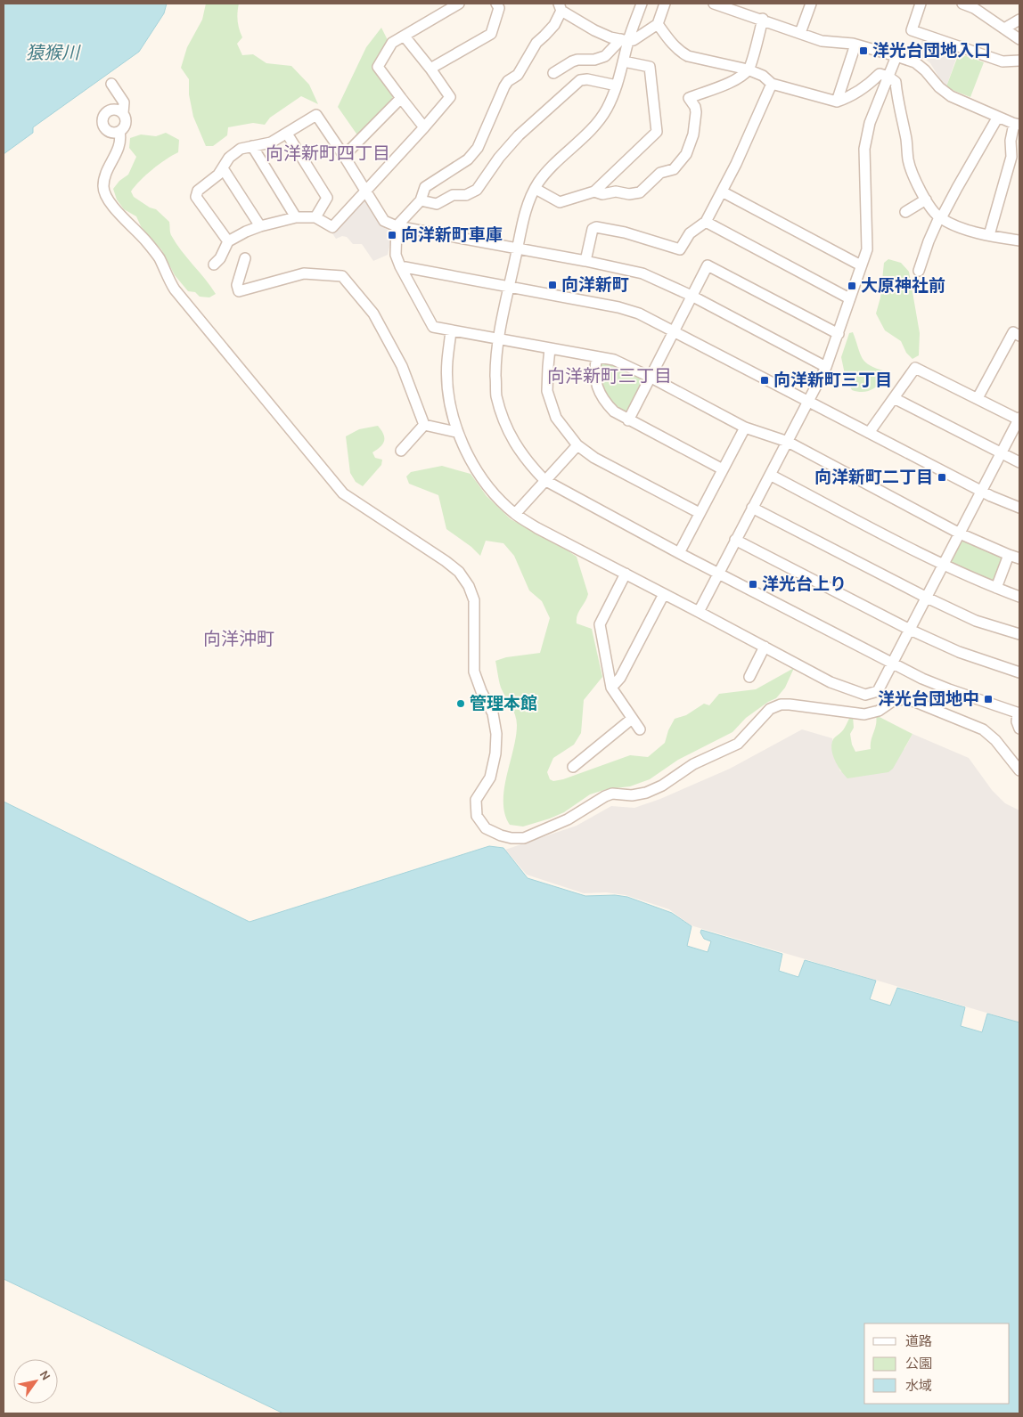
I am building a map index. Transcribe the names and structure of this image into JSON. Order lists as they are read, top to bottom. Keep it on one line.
{"districts":["向洋新町四丁目","向洋新町三丁目","向洋沖町"],"water":["猿猴川"],"places":{"transit":["洋光台団地入口","向洋新町車庫","向洋新町","大原神社前","向洋新町三丁目","向洋新町二丁目","洋光台上り","洋光台団地中"],"other":["管理本館"]},"legend":["道路","公園","水域"],"north":"top right"}
